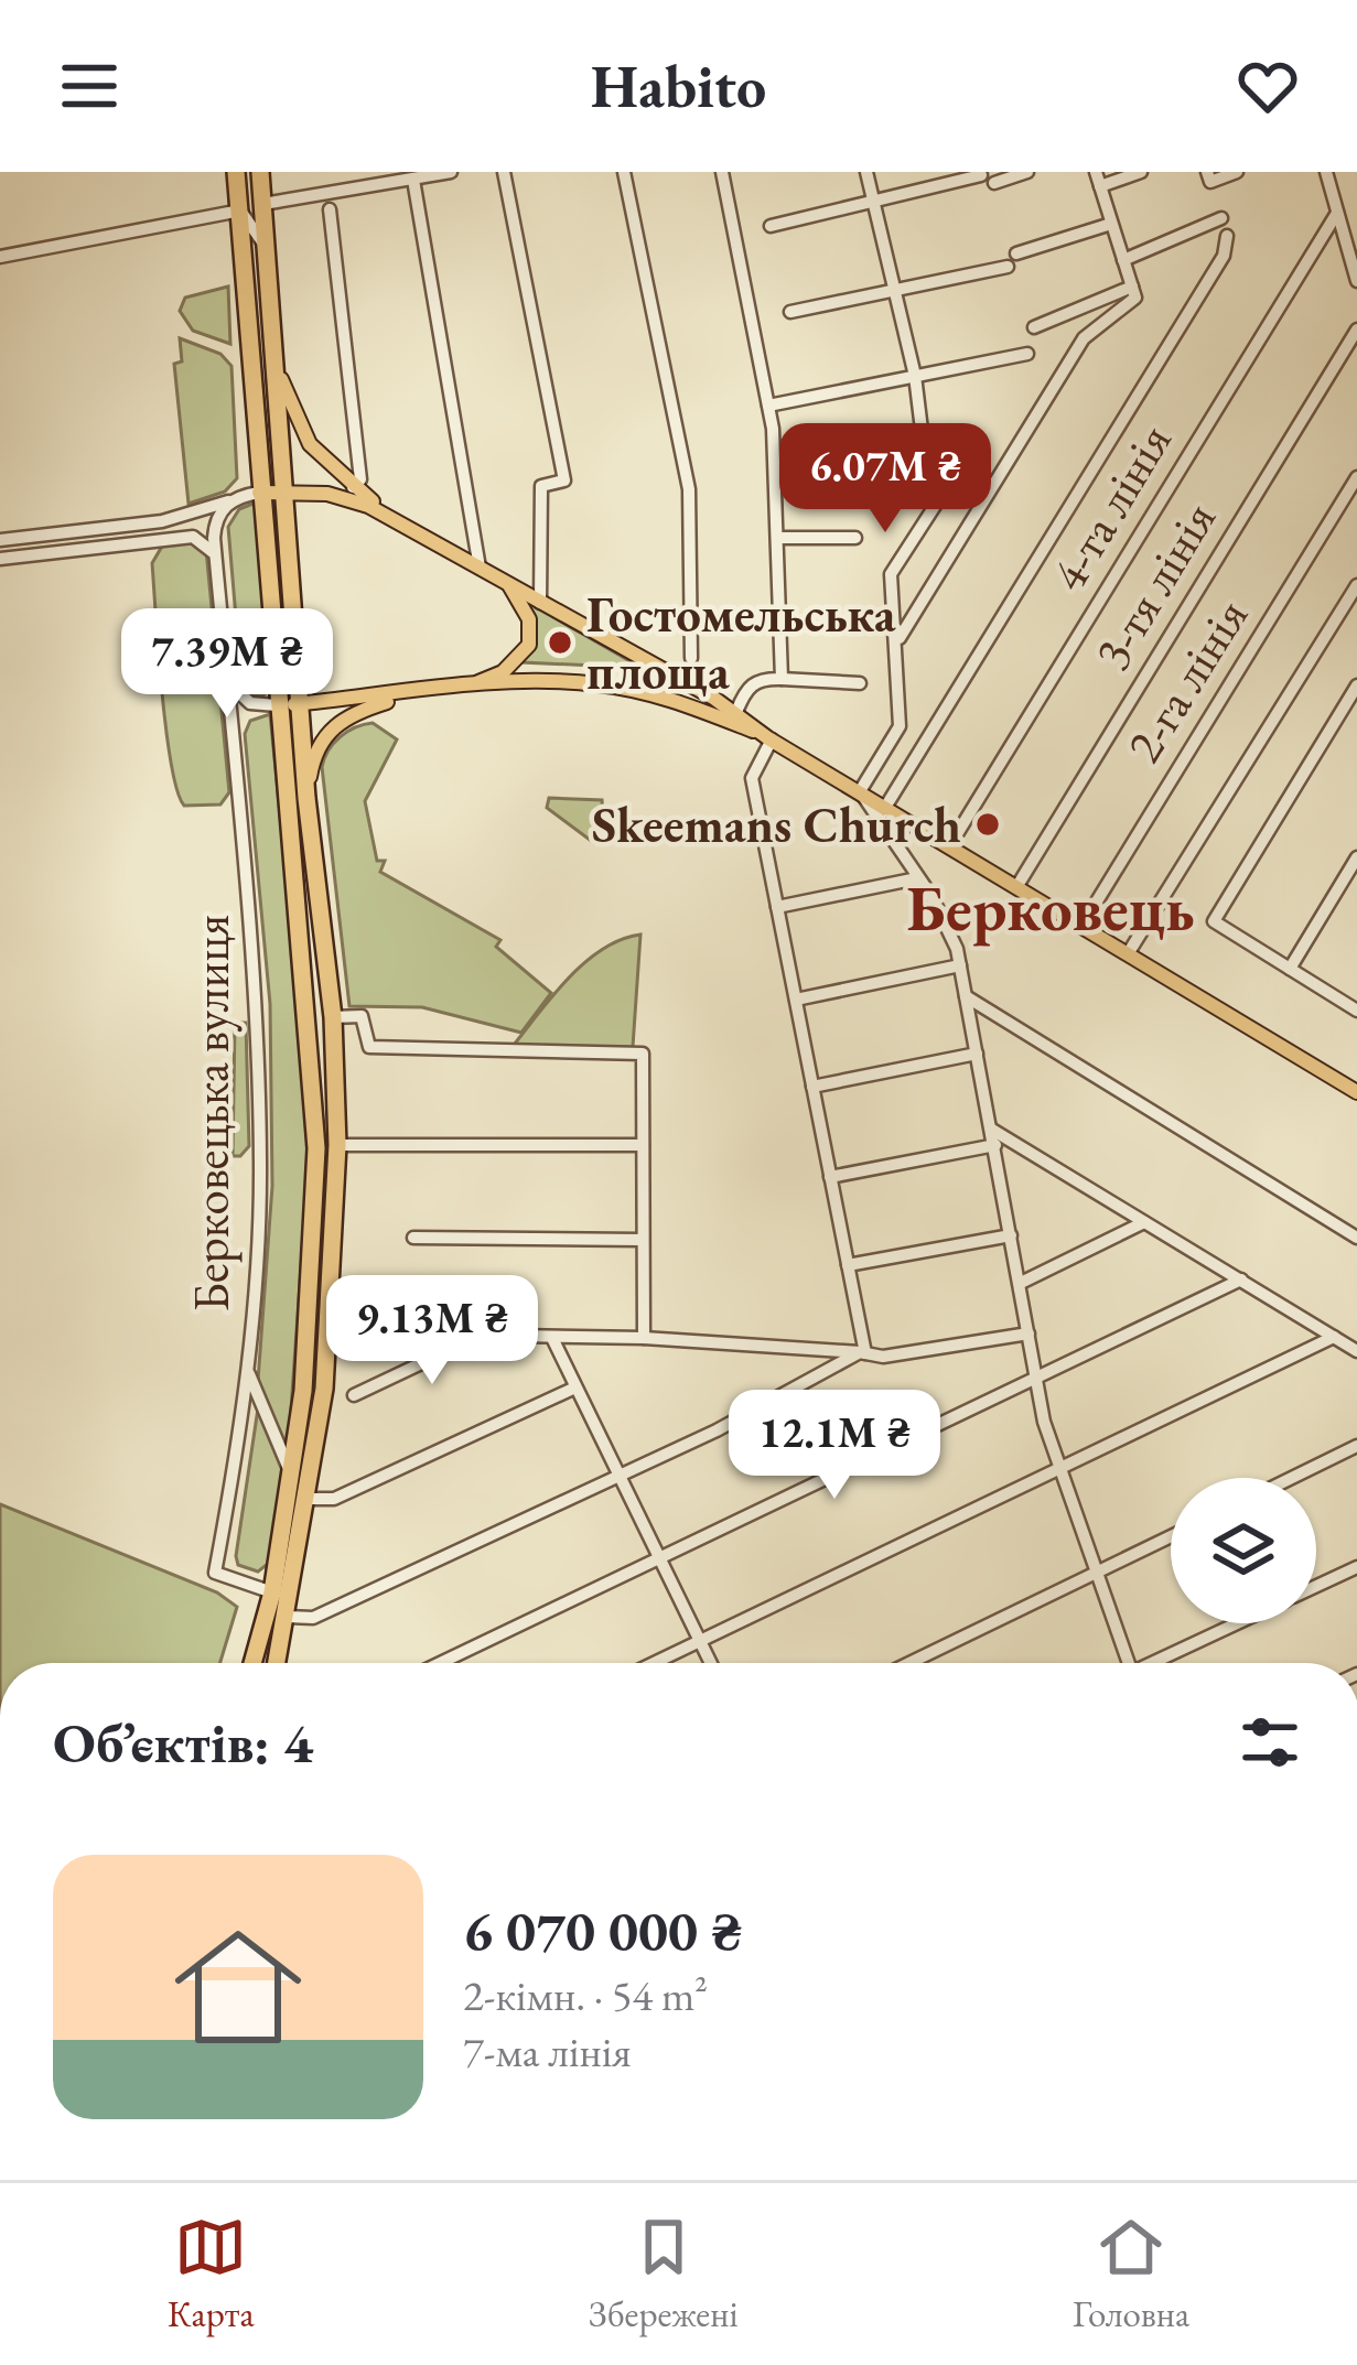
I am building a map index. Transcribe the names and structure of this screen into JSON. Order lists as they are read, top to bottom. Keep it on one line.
{"streets":{"street":["4-та лінія","3-тя лінія","2-га лінія","Берковецька вулиця"]},"districts":["Берковець"],"places":["Гостомельська площа","Skeemans Church"],"page":{"header":"Habito","price":["6.07M ₴","7.39M ₴","9.13M ₴","12.1M ₴"],"heading":"Об’єктів: 4","list":[{"name":"6 070 000 ₴","note":"2-кімн. · 54 m² · 7-ма лінія"}],"tabs":["Карта","Збережені","Головна"]}}
